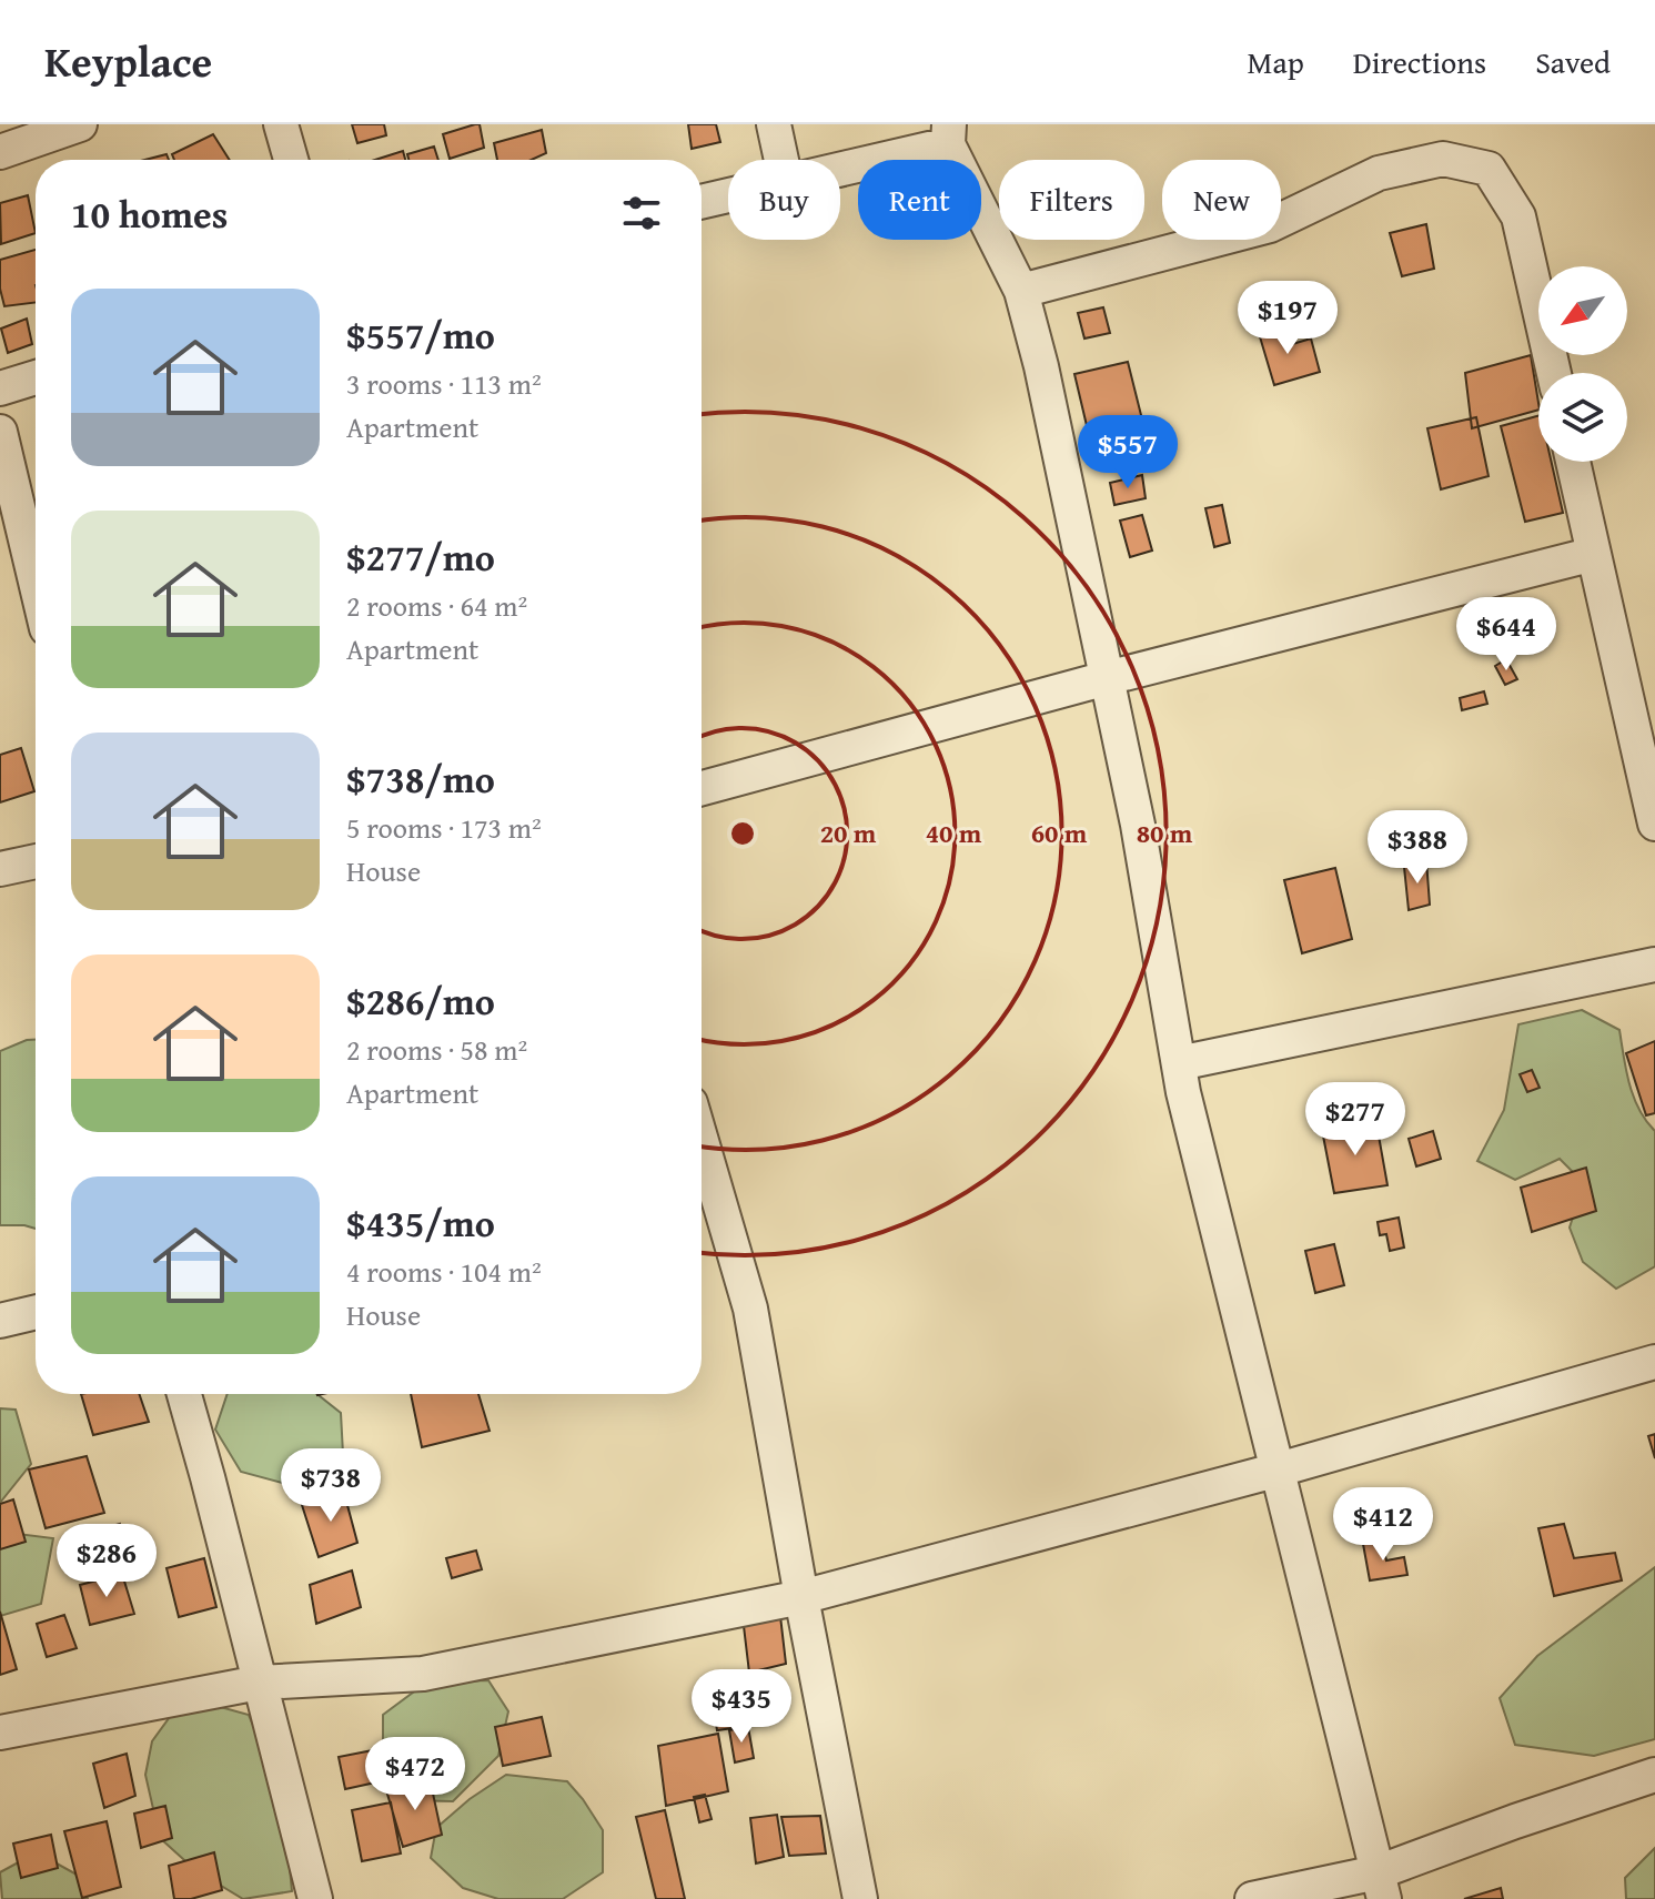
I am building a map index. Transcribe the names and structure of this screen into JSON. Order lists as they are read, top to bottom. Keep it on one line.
{"north":"bottom left","page":{"header":"Keyplace","nav":["Map","Directions","Saved"],"chip":["Buy","Rent","Filters","New"],"heading":"10 homes","list":[{"name":"$557/mo","note":"3 rooms · 113 m² · Apartment"},{"name":"$277/mo","note":"2 rooms · 64 m² · Apartment"},{"name":"$738/mo","note":"5 rooms · 173 m² · House"},{"name":"$286/mo","note":"2 rooms · 58 m² · Apartment"},{"name":"$435/mo","note":"4 rooms · 104 m² · House"}],"price":["$197","$557","$644","$388","$277","$738","$412","$286","$435","$472"]},"rings":["20 m","40 m","60 m","80 m"]}
